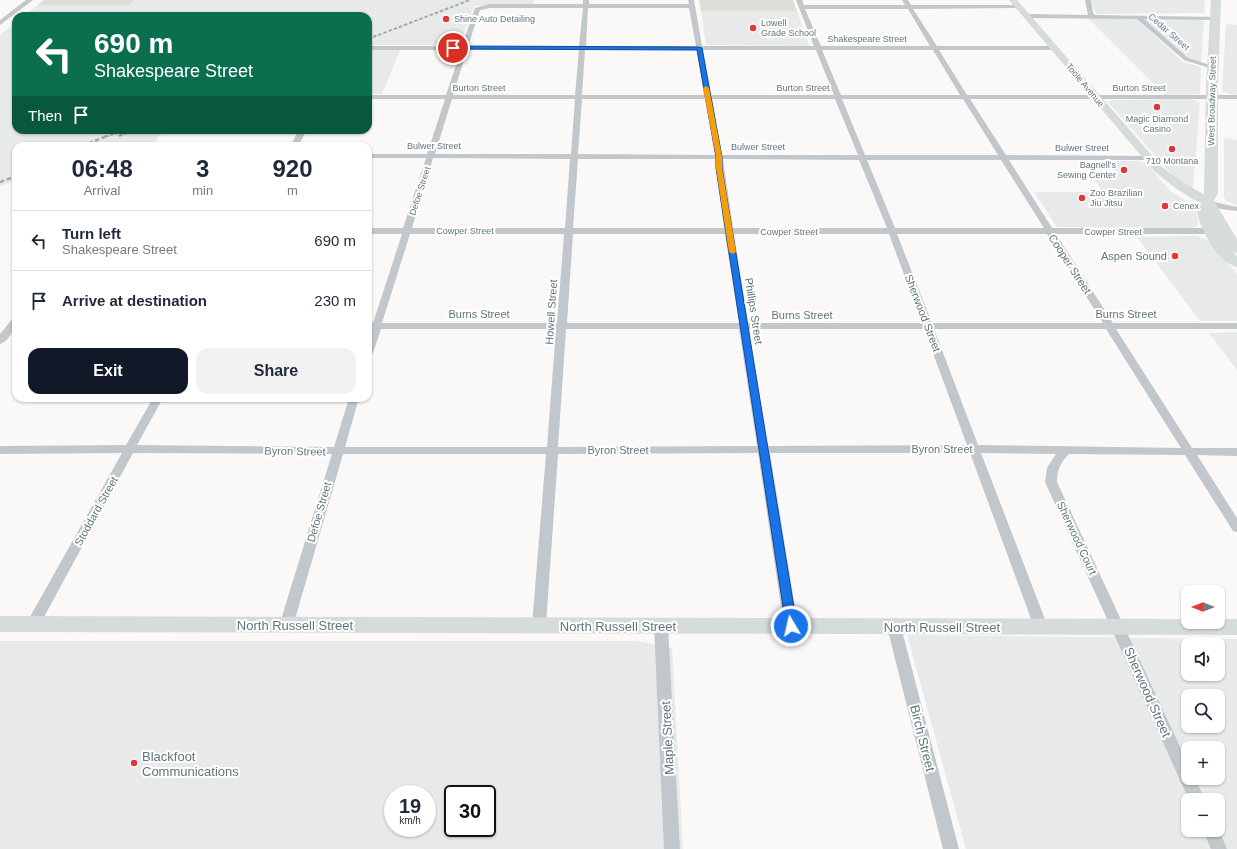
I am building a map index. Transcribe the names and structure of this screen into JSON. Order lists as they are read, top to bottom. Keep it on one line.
{"streets":{"main road":["West Broadway Street"],"street":["Cedar Street","Shakespeare Street","Toole Avenue","Burton Street","Bulwer Street","Defoe Street","Cowper Street","Cooper Street","Phillips Street","Howell Street","Sherwood Street","Burns Street","Byron Street","Stoddard Street","Sherwood Court","North Russell Street","Maple Street","Birch Street"]},"crossings":[["Cedar Street","West Broadway Street"],["Shakespeare Street","Toole Avenue"],["Shakespeare Street","Defoe Street"],["Shakespeare Street","Cooper Street"],["Shakespeare Street","Phillips Street"],["Shakespeare Street","Howell Street"],["Shakespeare Street","Sherwood Street"],["Toole Avenue","Burton Street"],["Toole Avenue","West Broadway Street"],["Toole Avenue","Bulwer Street"],["Toole Avenue","Cowper Street"],["Burton Street","West Broadway Street"],["Burton Street","Defoe Street"],["Burton Street","Cooper Street"],["Burton Street","Phillips Street"],["Burton Street","Howell Street"],["Burton Street","Sherwood Street"],["West Broadway Street","Cowper Street"],["Bulwer Street","Defoe Street"],["Bulwer Street","Cooper Street"],["Bulwer Street","Phillips Street"],["Bulwer Street","Howell Street"],["Bulwer Street","Sherwood Street"],["Defoe Street","Cowper Street"],["Defoe Street","Howell Street"],["Defoe Street","Burns Street"],["Defoe Street","Byron Street"],["Defoe Street","North Russell Street"],["Cowper Street","Cooper Street"],["Cowper Street","Phillips Street"],["Cowper Street","Howell Street"],["Cowper Street","Sherwood Street"],["Cooper Street","Burns Street"],["Cooper Street","Byron Street"],["Phillips Street","Burns Street"],["Phillips Street","Byron Street"],["Phillips Street","North Russell Street"],["Howell Street","Burns Street"],["Howell Street","Byron Street"],["Howell Street","North Russell Street"],["Sherwood Street","Burns Street"],["Sherwood Street","Byron Street"],["Sherwood Street","Sherwood Court"],["Sherwood Street","North Russell Street"],["Byron Street","Stoddard Street"],["Byron Street","Sherwood Court"],["Stoddard Street","North Russell Street"],["Sherwood Court","North Russell Street"],["North Russell Street","Maple Street"],["North Russell Street","Birch Street"]],"places":["Shine Auto Detailing","Lowell Grade School","Magic Diamond Casino","710 Montana","Bagnell's Sewing Center","Zoo Brazilian Jiu Jitsu","Cenex","Aspen Sound","Blackfoot Communications"],"north":"left","page":{"turn":["690 m","Shakespeare Street"],"then":"Then","eta":["06:48","Arrival","3","min","920","m"],"list":[{"name":"Turn left","note":"Shakespeare Street","value":"690 m"},{"name":"Arrive at destination","value":"230 m"}],"buttons":["Exit","Share"],"map_buttons":["+","−"],"speed":"19 km/h","limit":"30"}}
